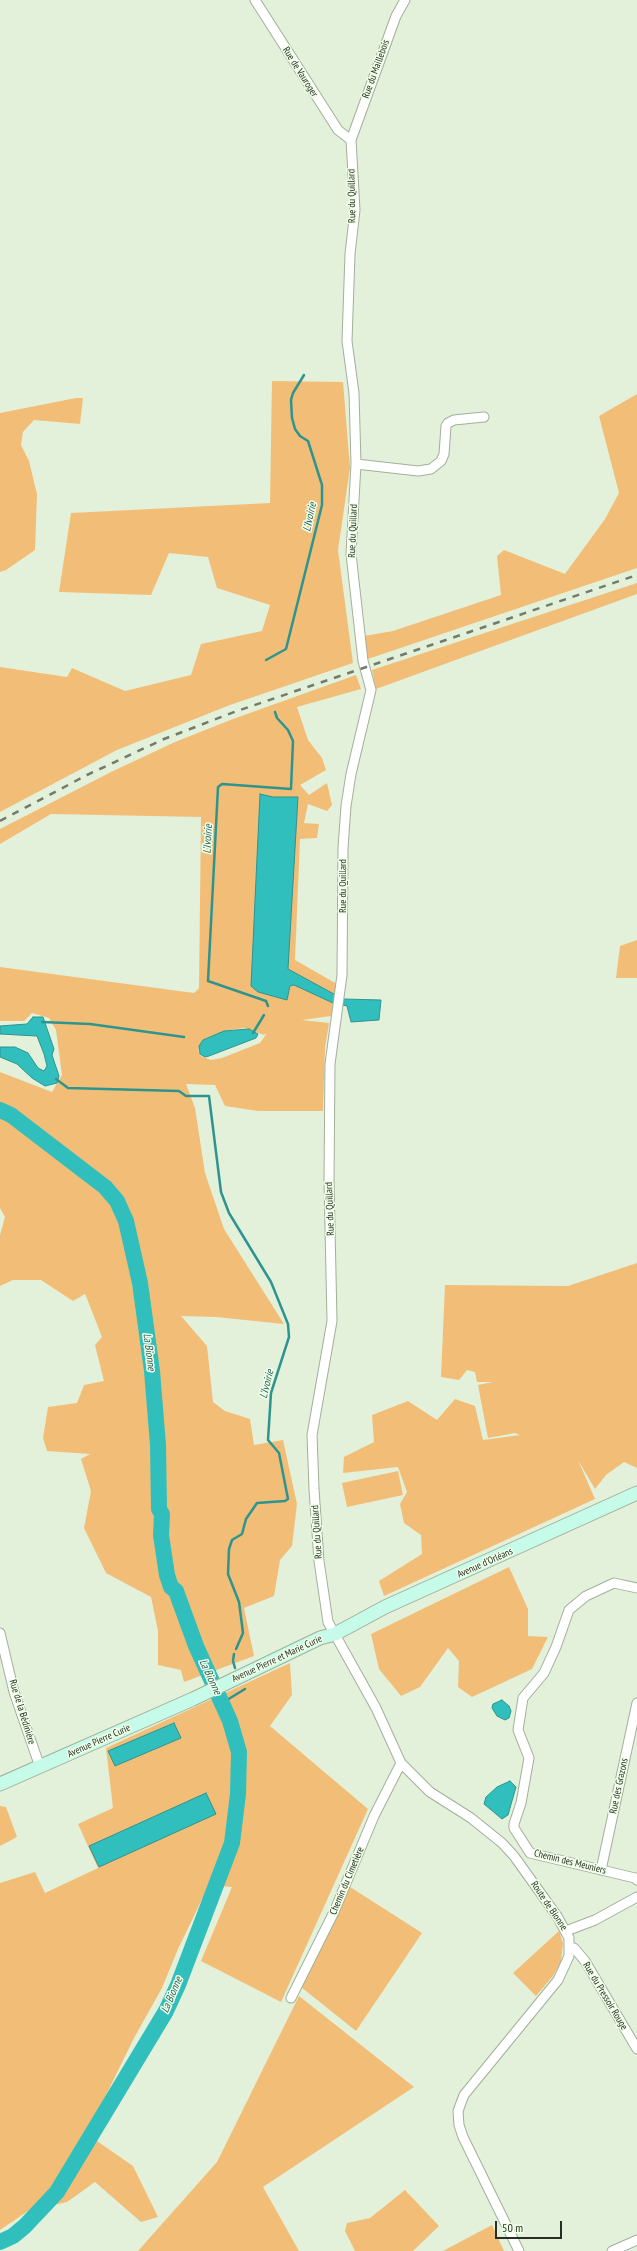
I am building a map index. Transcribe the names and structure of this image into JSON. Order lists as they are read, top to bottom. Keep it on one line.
{"streets":{"main road":["Avenue d'Orléans","Avenue Pierre et Marie Curie","Avenue Pierre Curie"],"street":["Rue du Maillebois","Rue de Vauroger","Rue du Quillard","Rue de la Bédinière","Rue des Grazons","Chemin des Meuniers","Chemin du Cimetière","Route de Bionne","Rue du Pressoir Rouge"]},"crossings":[["Rue du Maillebois","Rue de Vauroger"],["Rue du Maillebois","Rue du Quillard"],["Rue de Vauroger","Rue du Quillard"],["Rue du Quillard","Avenue d'Orléans"],["Rue du Quillard","Avenue Pierre et Marie Curie"],["Rue du Quillard","Route de Bionne"],["Avenue d'Orléans","Avenue Pierre et Marie Curie"],["Avenue d'Orléans","Route de Bionne"],["Avenue Pierre et Marie Curie","Avenue Pierre Curie"],["Avenue Pierre et Marie Curie","Route de Bionne"],["Rue de la Bédinière","Avenue Pierre Curie"],["Rue des Grazons","Chemin des Meuniers"],["Chemin du Cimetière","Route de Bionne"],["Route de Bionne","Rue du Pressoir Rouge"]],"water":["L'Ivoirie","La Bionne"],"scale_bar":"50 m"}
